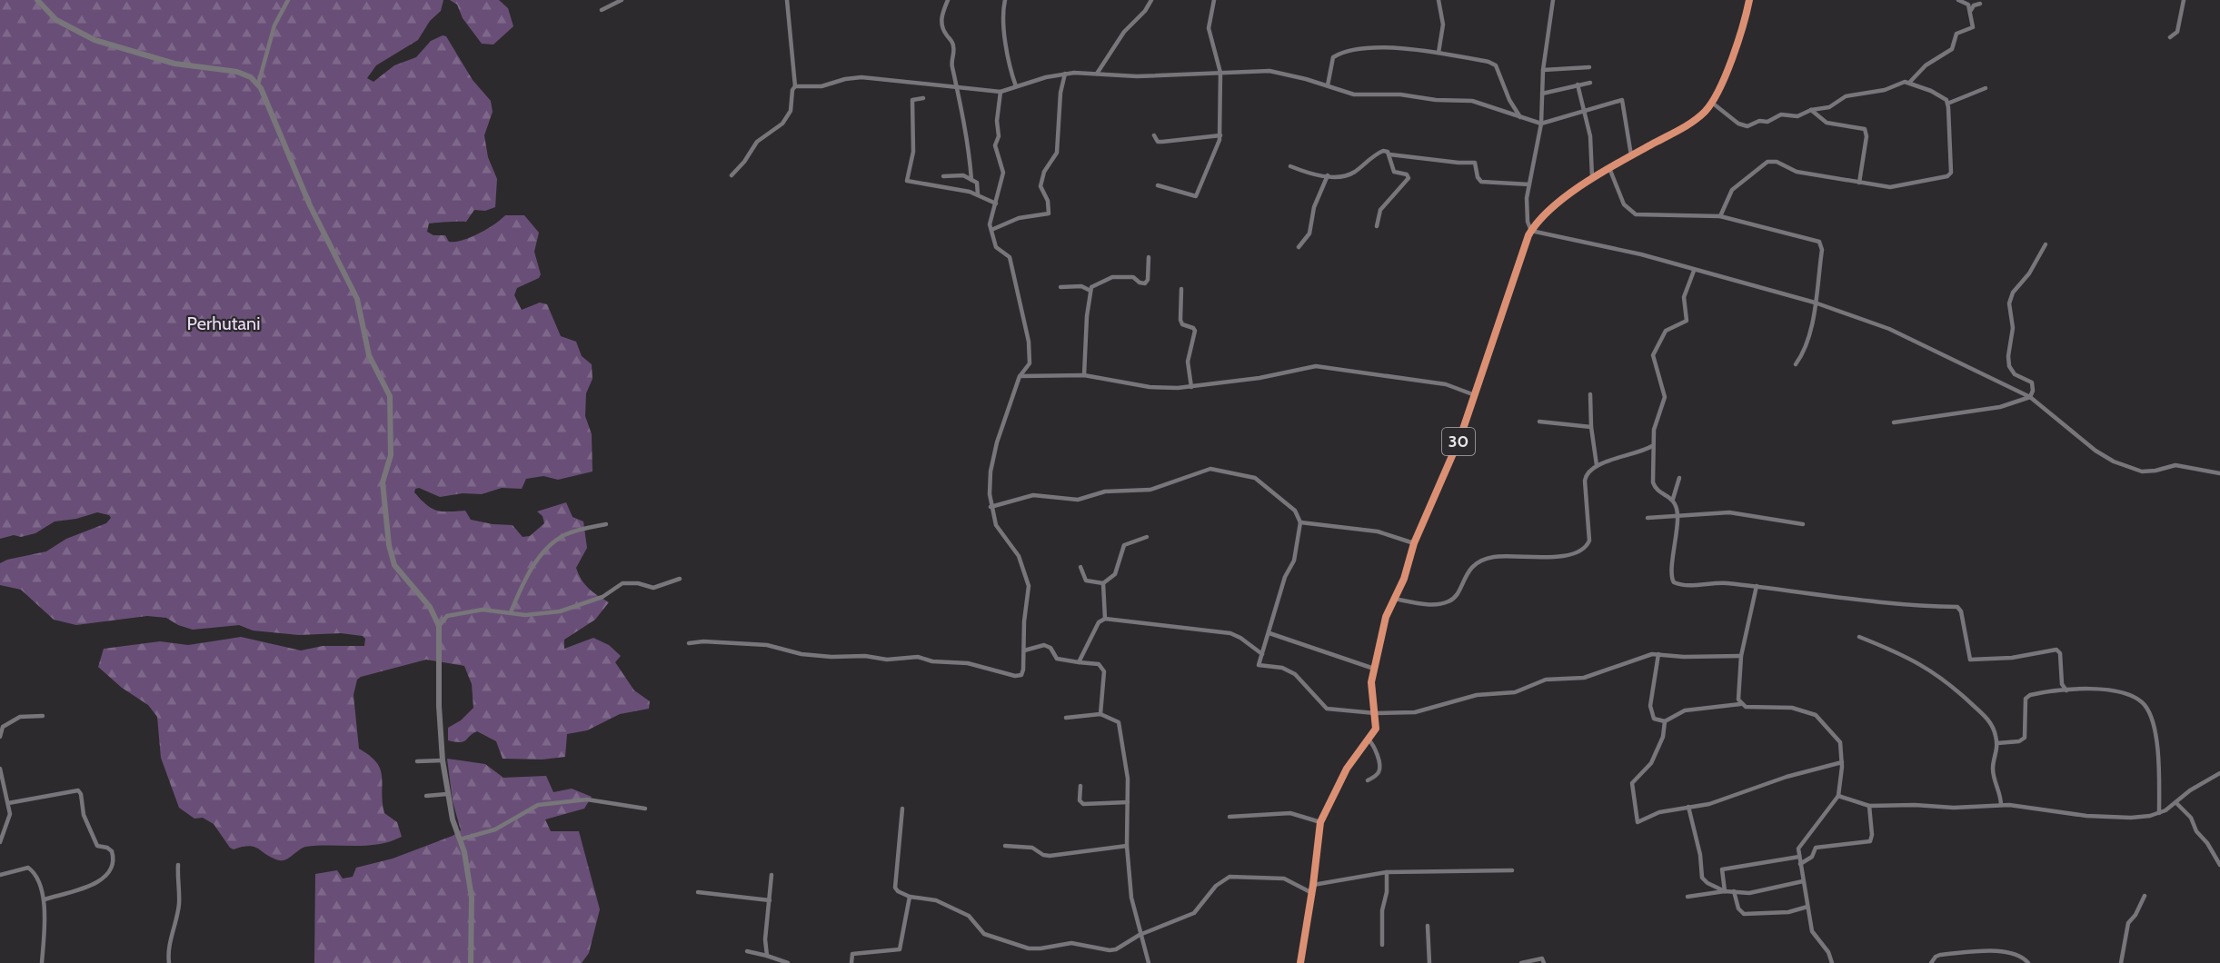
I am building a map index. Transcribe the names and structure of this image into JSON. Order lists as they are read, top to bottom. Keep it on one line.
{"streets":{"highway":["30"]},"parks":["Perhutani"]}
